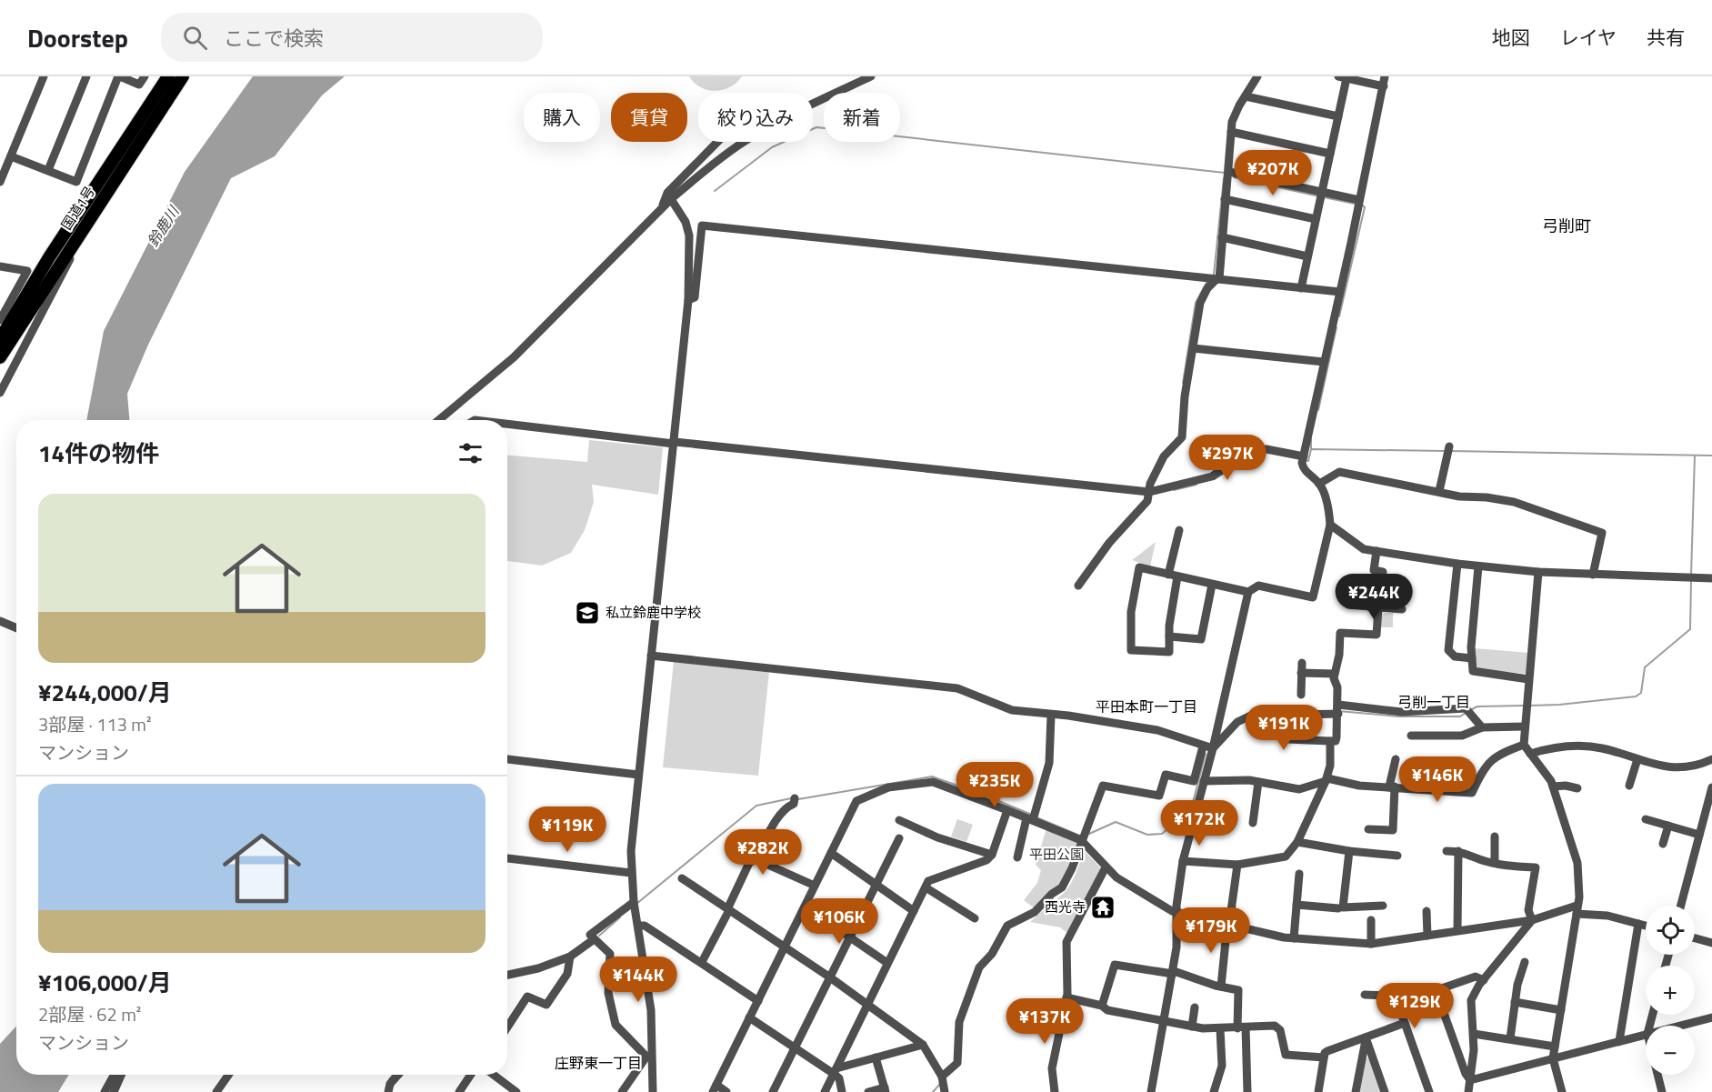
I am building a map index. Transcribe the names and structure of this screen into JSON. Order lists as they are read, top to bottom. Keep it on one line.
{"streets":{"highway":["国道1号"]},"districts":["弓削町","弓削一丁目","平田本町一丁目","庄野東一丁目"],"water":["鈴鹿川"],"parks":["平田公園"],"places":{"school or university":["私立鈴鹿中学校"],"temple":["西光寺"]},"page":{"header":"Doorstep","search":"ここで検索","nav":["地図","レイヤ","共有"],"chip":["購入","賃貸","絞り込み","新着"],"price":["¥207K","¥297K","¥244K","¥191K","¥146K","¥235K","¥172K","¥119K","¥282K","¥106K","¥179K","¥144K","¥129K","¥137K"],"heading":"14件の物件","list":[{"name":"¥244,000/月","note":"3部屋 · 113 m² · マンション"},{"name":"¥106,000/月","note":"2部屋 · 62 m² · マンション"}],"map_buttons":["+","−"]}}
